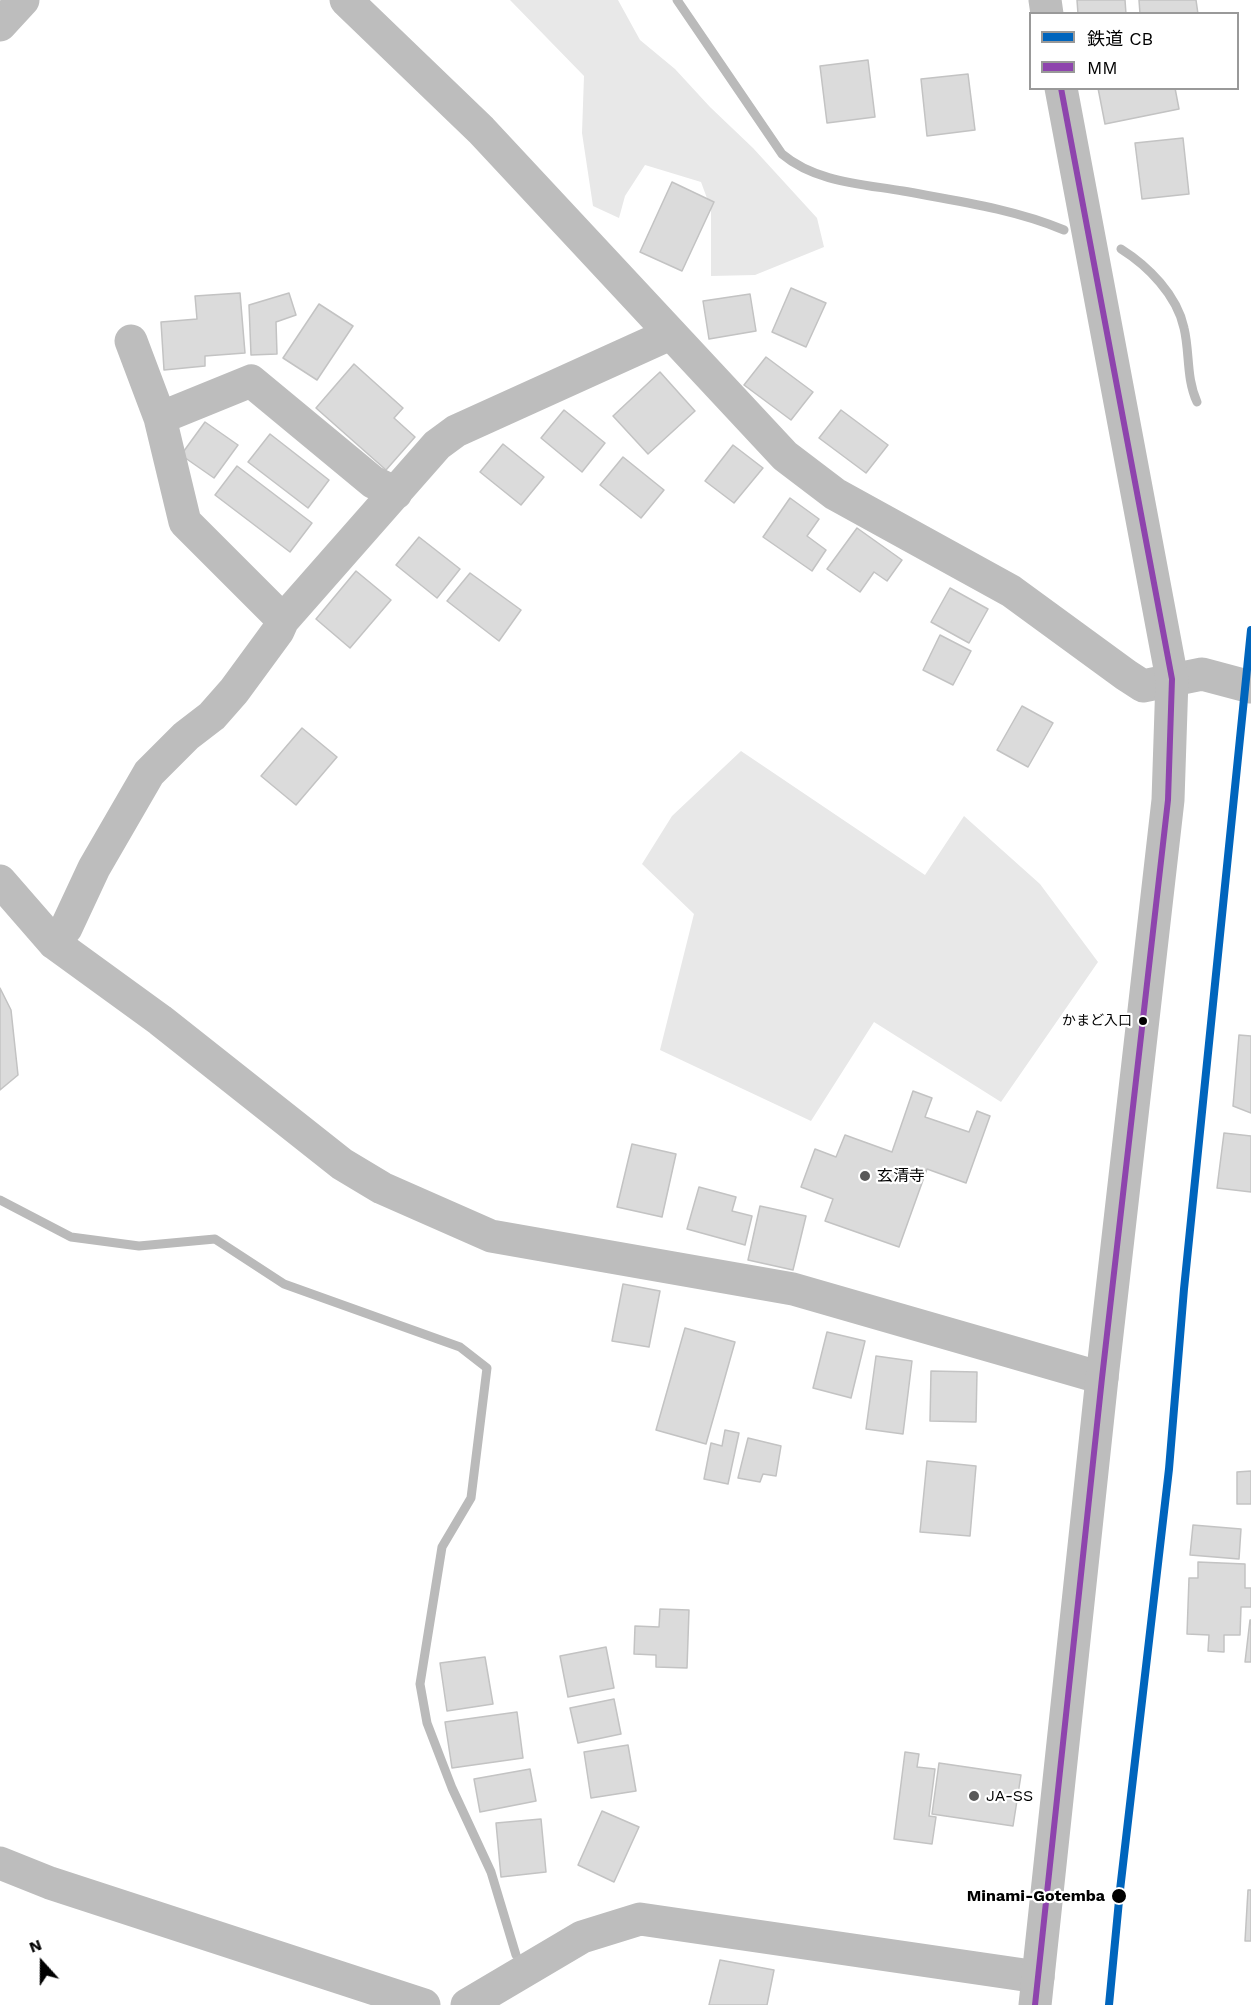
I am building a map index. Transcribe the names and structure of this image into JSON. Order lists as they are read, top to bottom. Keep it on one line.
{"places":["かまど入口","玄清寺","JA-SS","Minami-Gotemba"],"lines":["transit line MM","rail line CB"],"legend":["鉄道 CB","MM"],"north":"top"}
